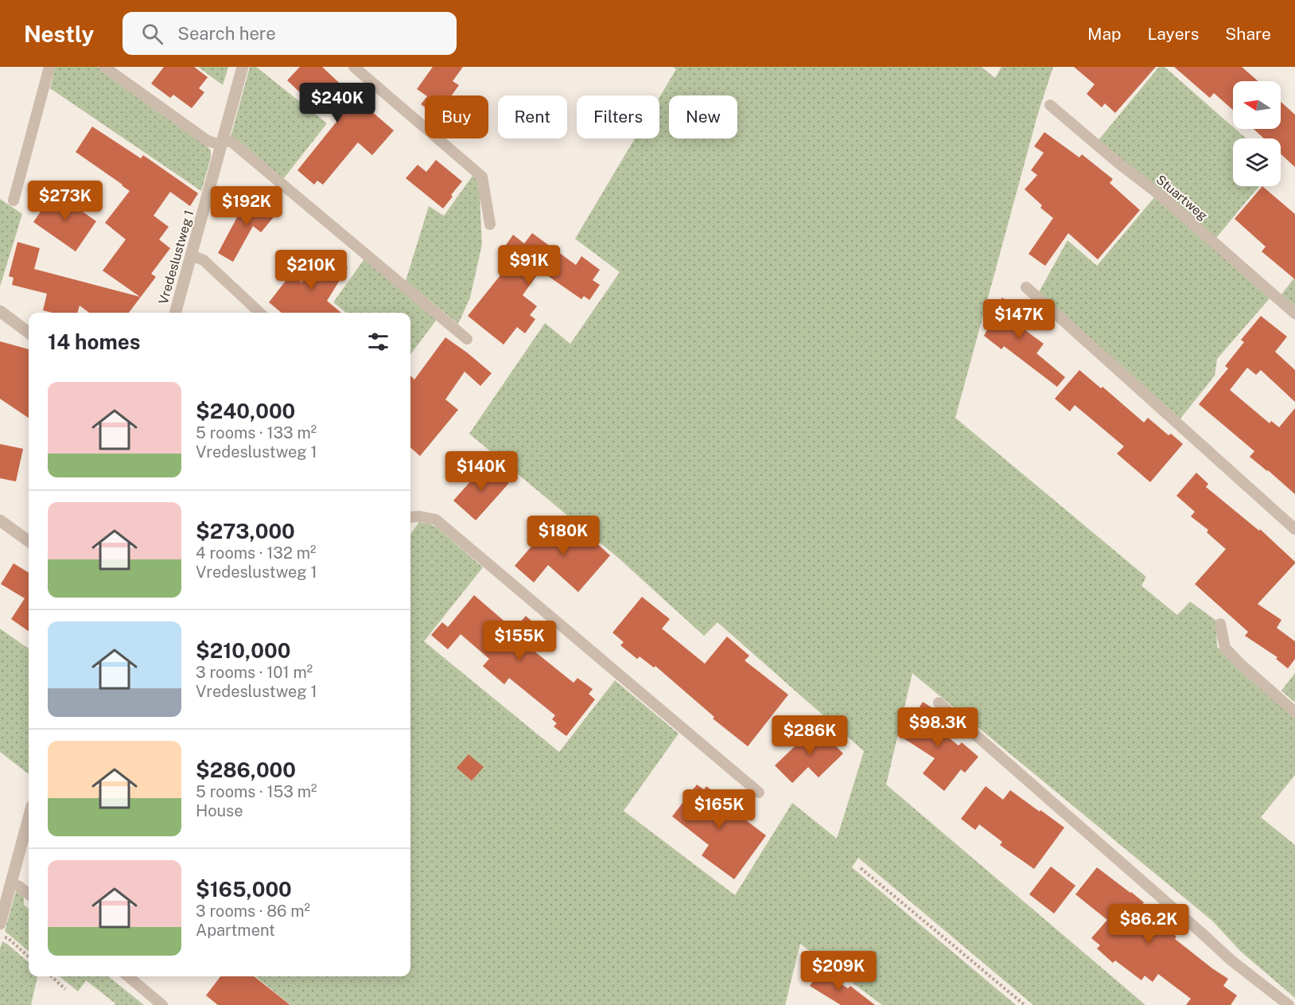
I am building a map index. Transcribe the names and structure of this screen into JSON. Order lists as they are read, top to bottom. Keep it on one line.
{"streets":{"street":["Vredeslustweg 1"],"lane":["Stuartweg"]},"north":"left","page":{"header":"Nestly","search":"Search here","nav":["Map","Layers","Share"],"price":["$240K","$273K","$192K","$91K","$210K","$147K","$140K","$180K","$155K","$98.3K","$286K","$165K","$86.2K","$209K"],"chip":["Buy","Rent","Filters","New"],"heading":"14 homes","list":[{"name":"$240,000","note":"5 rooms · 133 m² · Vredeslustweg 1"},{"name":"$273,000","note":"4 rooms · 132 m² · Vredeslustweg 1"},{"name":"$210,000","note":"3 rooms · 101 m² · Vredeslustweg 1"},{"name":"$286,000","note":"5 rooms · 153 m² · House"},{"name":"$165,000","note":"3 rooms · 86 m² · Apartment"}]}}
